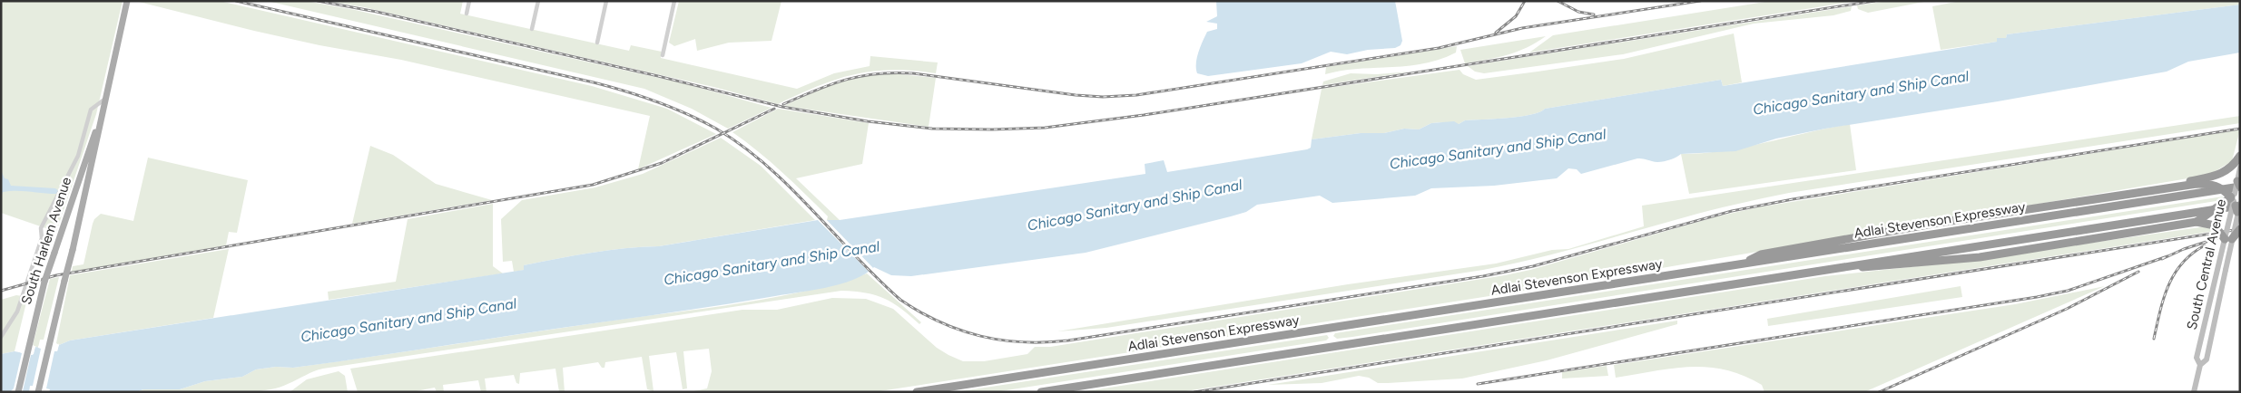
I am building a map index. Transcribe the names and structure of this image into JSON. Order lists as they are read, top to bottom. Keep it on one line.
{"streets":{"highway":["Adlai Stevenson Expressway"],"main road":["South Harlem Avenue","South Central Avenue"]},"crossings":[["Adlai Stevenson Expressway","South Central Avenue"]],"water":["Chicago Sanitary and Ship Canal"]}
